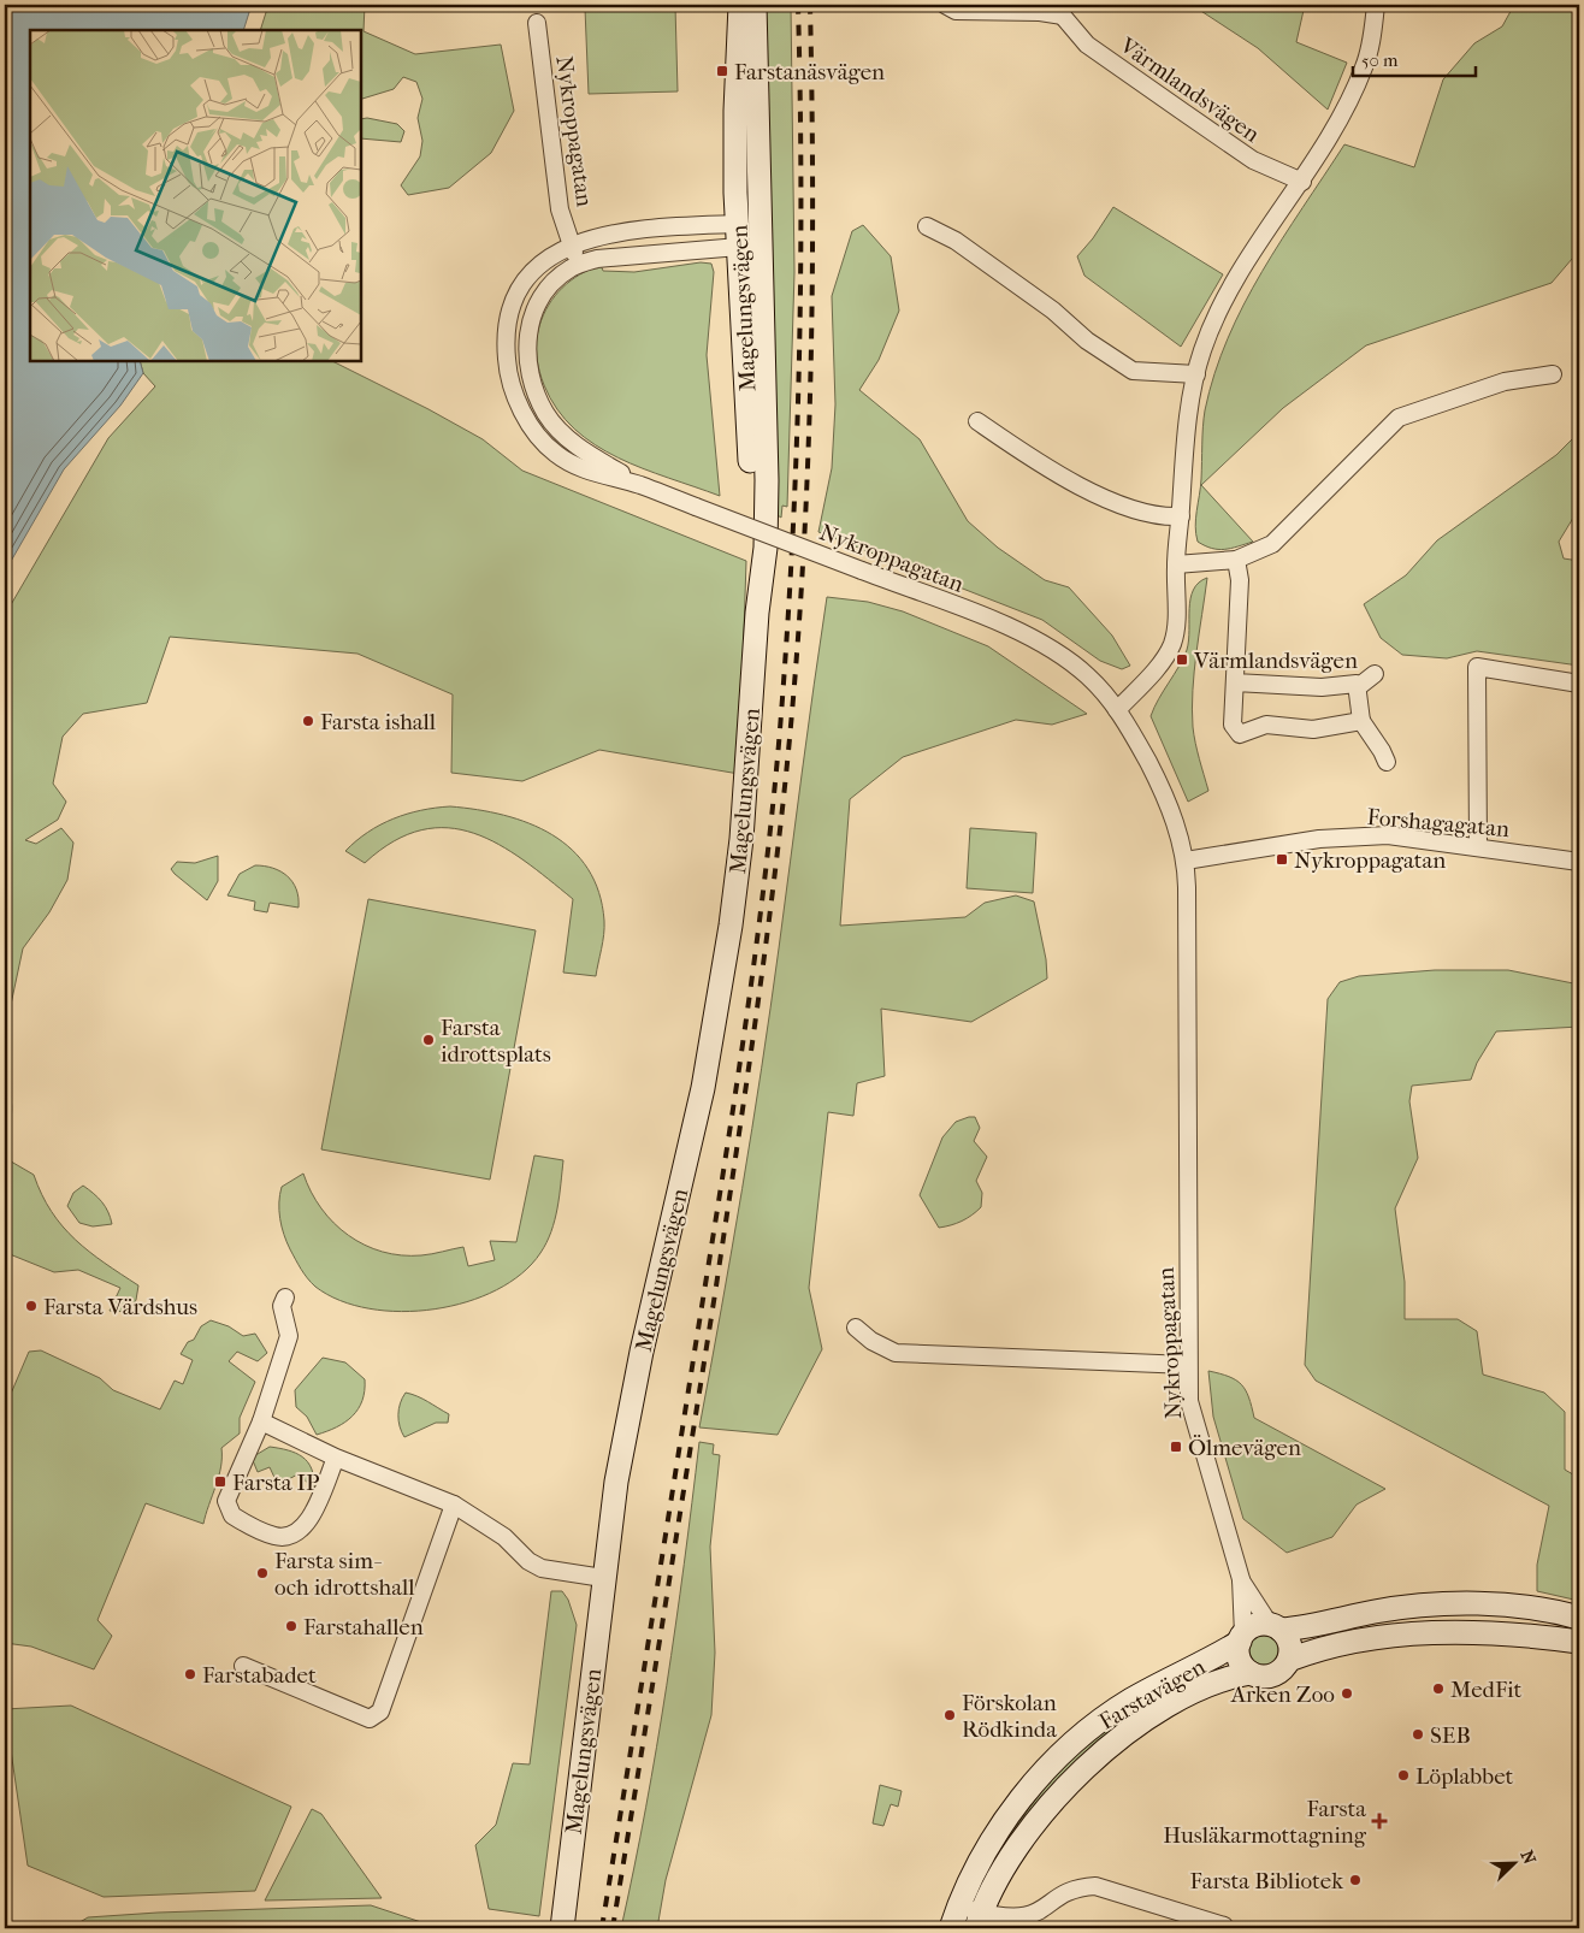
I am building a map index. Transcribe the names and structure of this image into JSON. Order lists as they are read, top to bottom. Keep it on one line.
{"streets":{"main road":["Magelungsvägen","Farstavägen"],"street":["Värmlandsvägen","Nykroppagatan","Forshagagatan"]},"crossings":[["Nykroppagatan","Magelungsvägen"],["Nykroppagatan","Forshagagatan"],["Nykroppagatan","Farstavägen"]],"places":{"transit":["Farstanäsvägen","Värmlandsvägen","Nykroppagatan","Ölmevägen","Farsta IP"],"other":["Farsta ishall","Farsta idrottsplats","Farsta Värdshus","Farsta sim- och idrottshall","Farstahallen","Farstabadet","MedFit","Arken Zoo","Förskolan Rödkinda","SEB","Löplabbet","Farsta Bibliotek"],"health":["Farsta Husläkarmottagning"]},"scale_bar":"50 m","north":"top right"}
